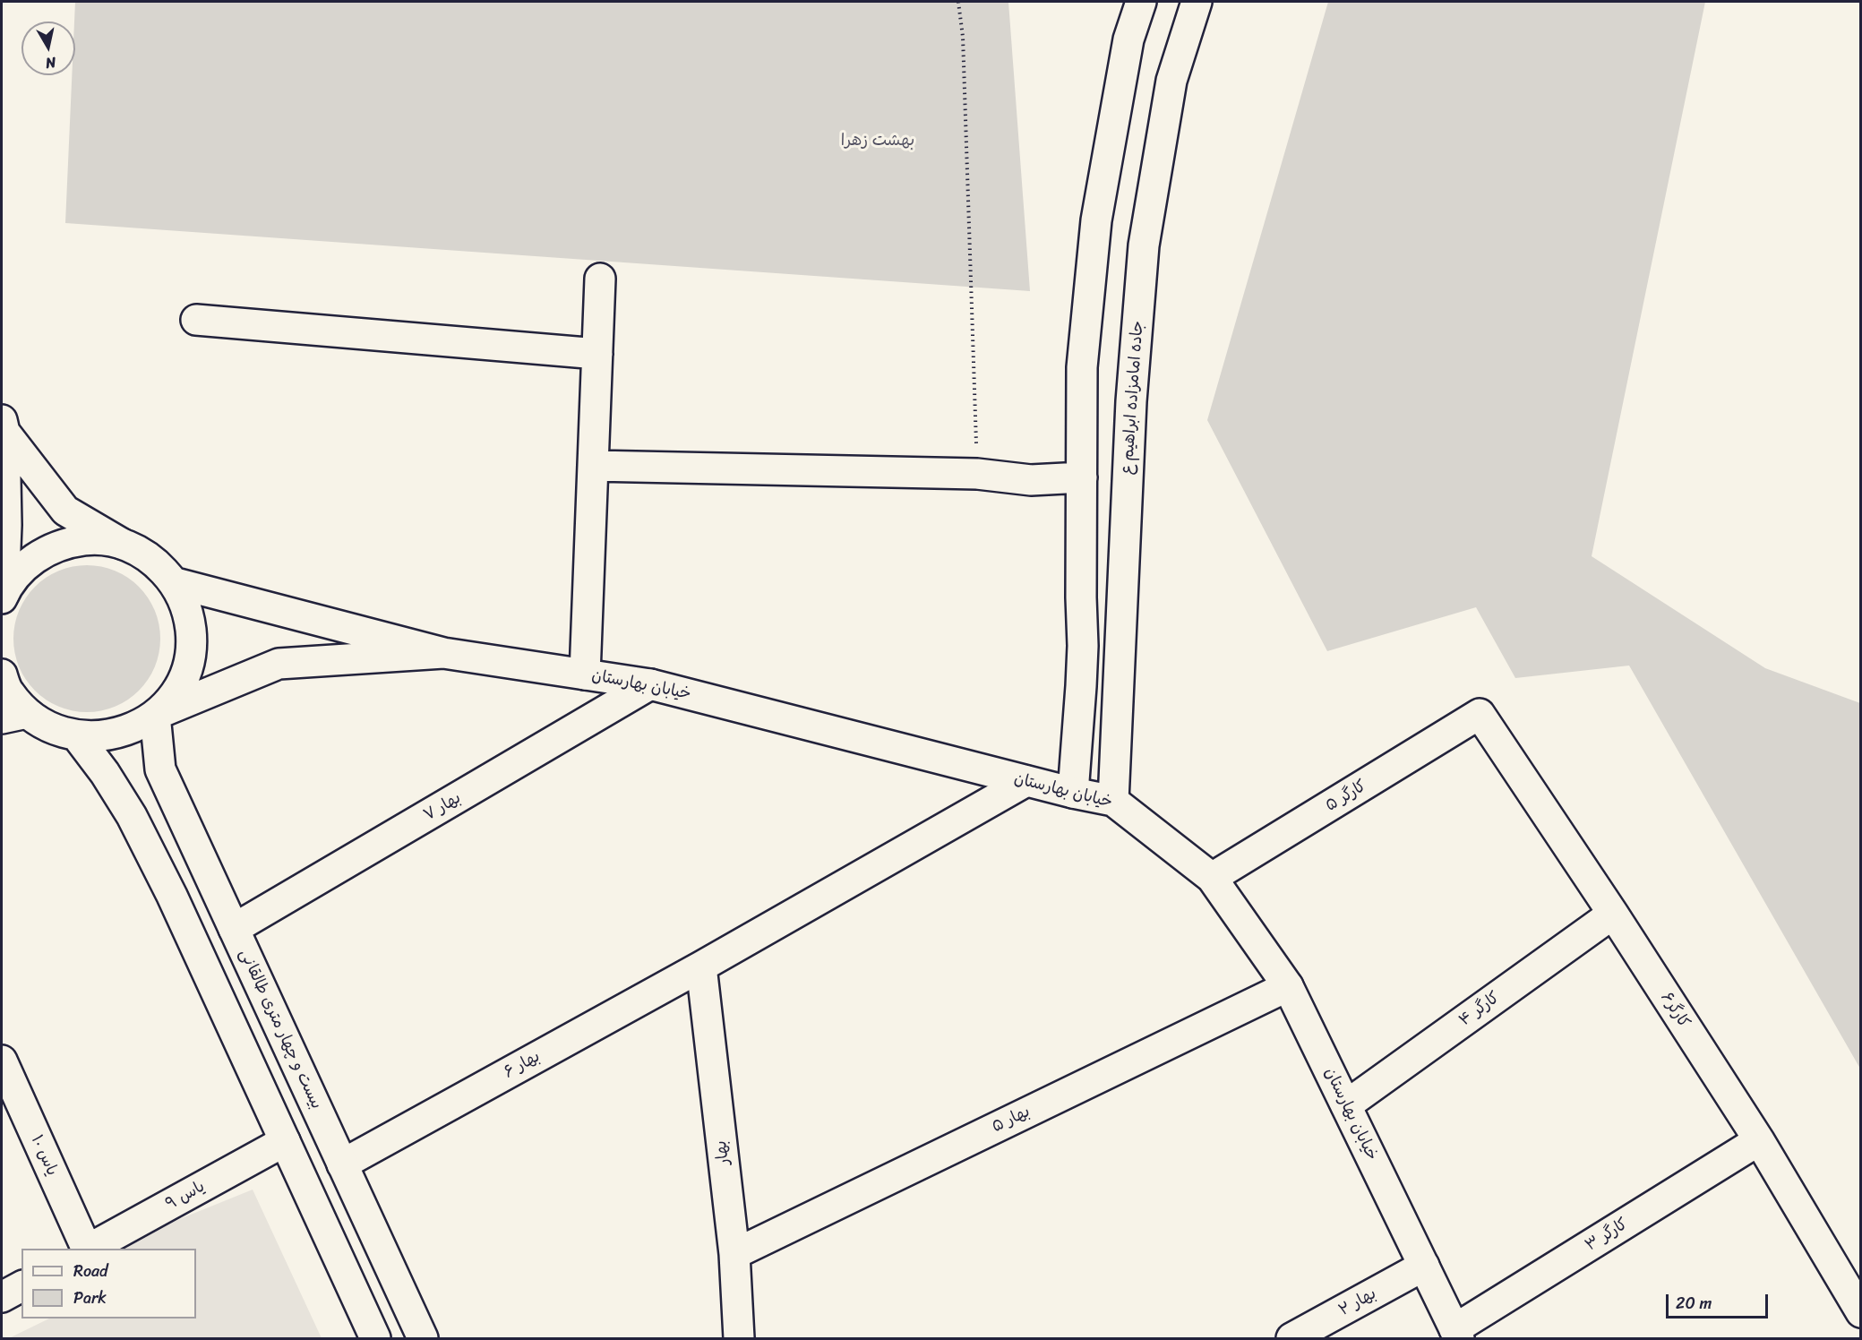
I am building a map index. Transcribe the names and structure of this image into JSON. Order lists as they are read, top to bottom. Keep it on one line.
{"streets":{"street":["جاده امامزاده ابراهیم ع","خیابان بهارستان","کارگر ۵","بهار ۷","کارگر ۴","کارگر۶","بیست و چهار متری طالقانی","بهار ۶","بهار ۵","بهار","یاس ۱۰","یاس ۹","کارگر ۳","بهار ۲"]},"crossings":[["جاده امامزاده ابراهیم ع","خیابان بهارستان"],["خیابان بهارستان","کارگر ۵"],["خیابان بهارستان","بهار ۷"],["خیابان بهارستان","کارگر ۴"],["خیابان بهارستان","بهار ۶"],["خیابان بهارستان","بهار ۵"],["خیابان بهارستان","کارگر ۳"],["خیابان بهارستان","بهار ۲"],["کارگر ۵","کارگر۶"],["بهار ۷","بیست و چهار متری طالقانی"],["کارگر ۴","کارگر۶"],["کارگر۶","کارگر ۳"],["بیست و چهار متری طالقانی","بهار ۶"],["بهار ۶","بهار"],["بهار ۵","بهار"]],"parks":["بهشت زهرا"],"legend":["Road","Park"],"scale_bar":"20 m","north":"bottom"}
